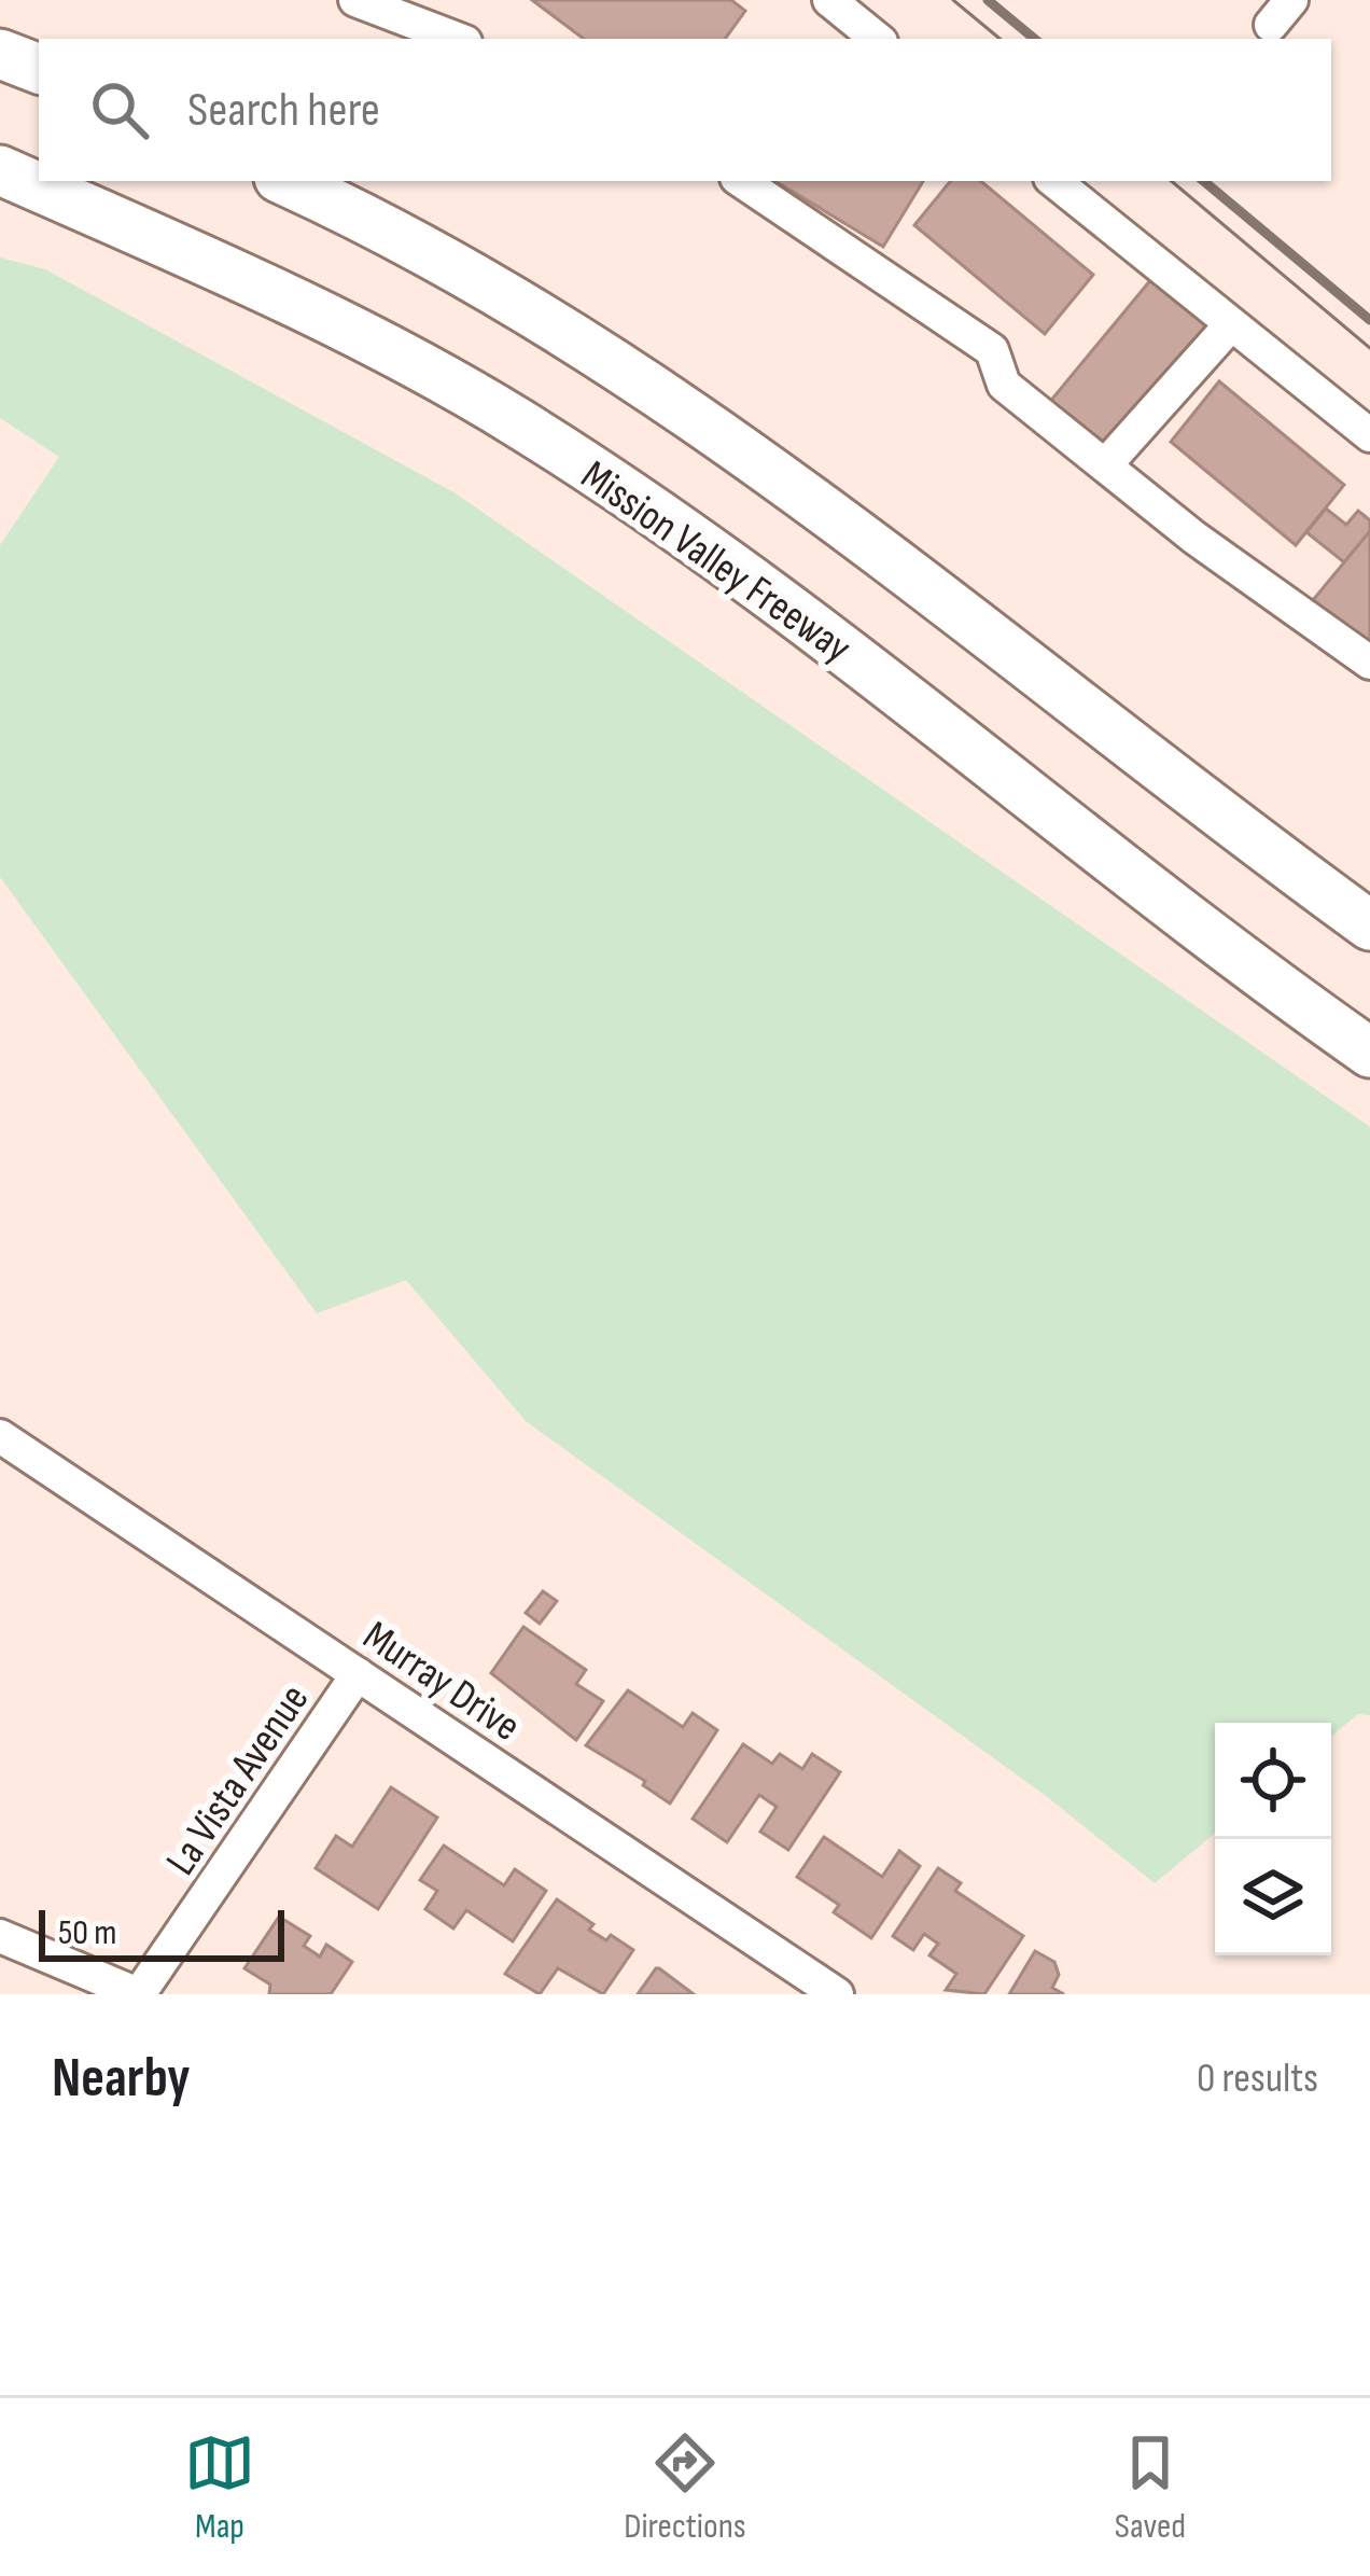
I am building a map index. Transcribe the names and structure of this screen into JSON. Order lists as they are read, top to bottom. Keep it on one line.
{"streets":{"highway":["Mission Valley Freeway"],"street":["Murray Drive","La Vista Avenue"]},"crossings":[["Murray Drive","La Vista Avenue"]],"scale_bar":"50 m","page":{"search":"Search here","scale":"50 m","heading":["Nearby","0 results"],"nav":["Map","Directions","Saved"]}}
